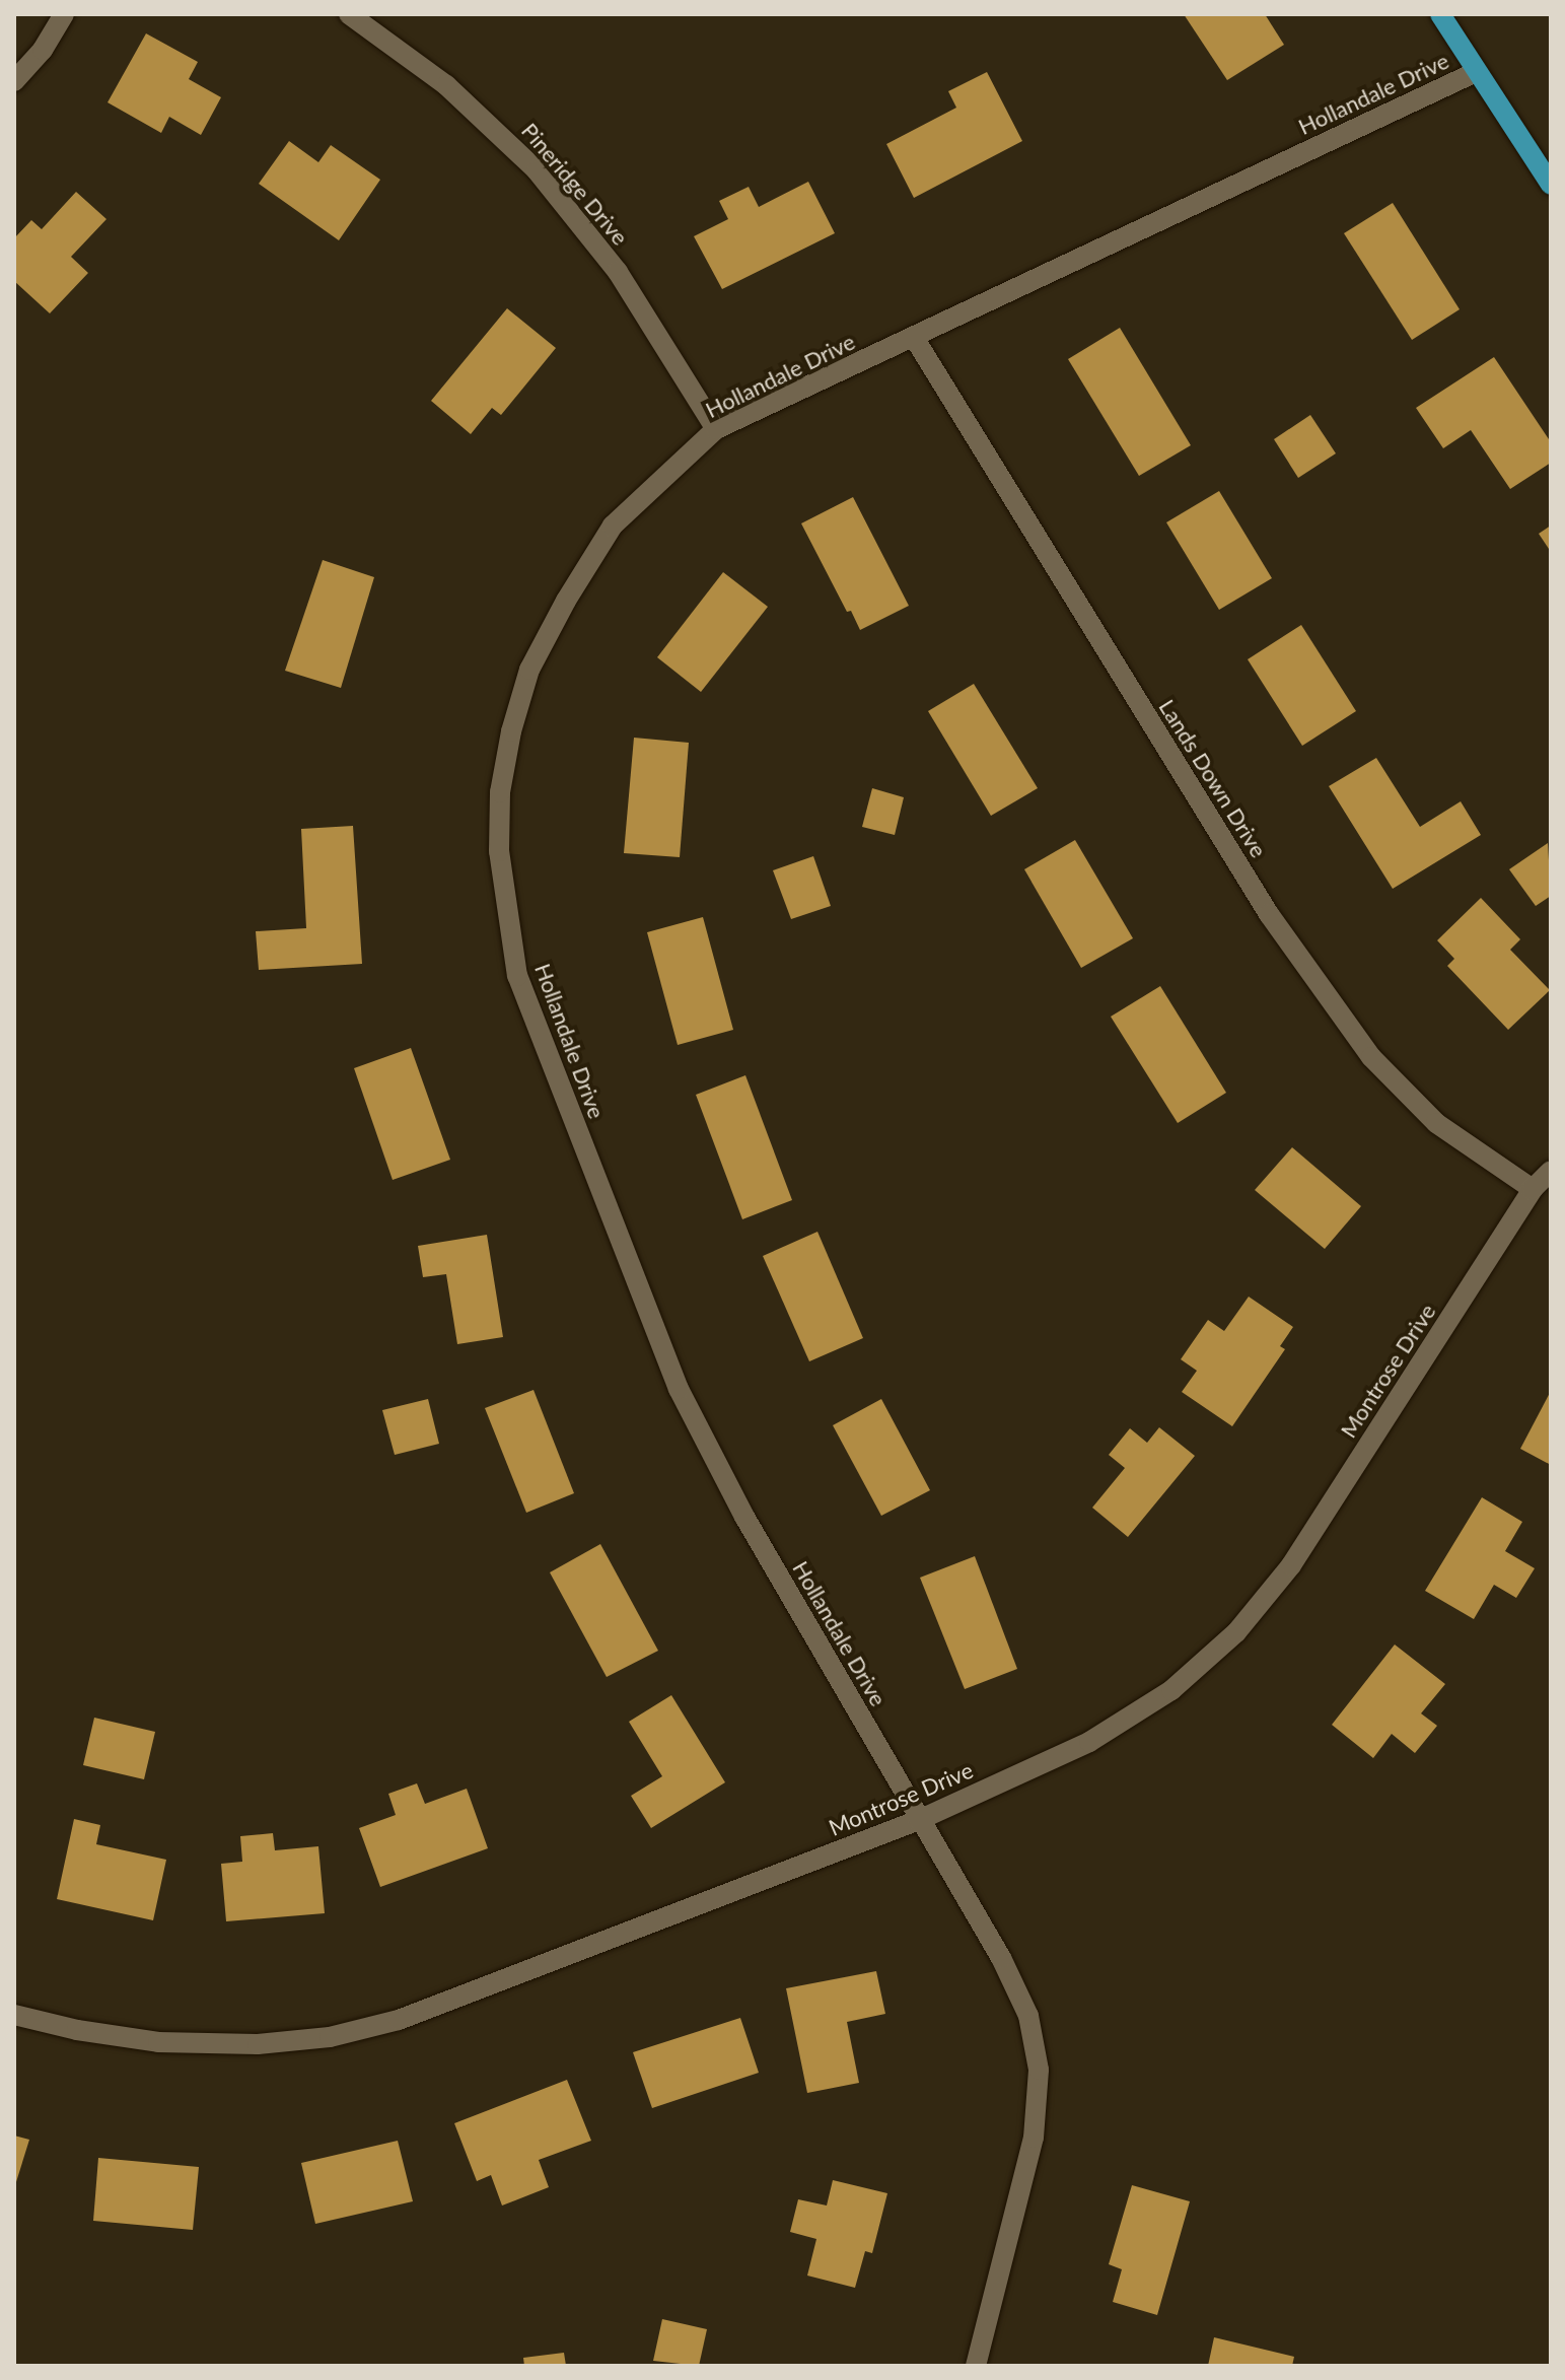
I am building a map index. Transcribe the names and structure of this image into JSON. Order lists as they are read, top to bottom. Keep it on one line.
{"streets":{"street":["Hollandale Drive","Pineridge Drive","Lands Down Drive","Montrose Drive"]},"crossings":[["Hollandale Drive","Pineridge Drive"],["Hollandale Drive","Lands Down Drive"],["Hollandale Drive","Montrose Drive"],["Lands Down Drive","Montrose Drive"]]}
